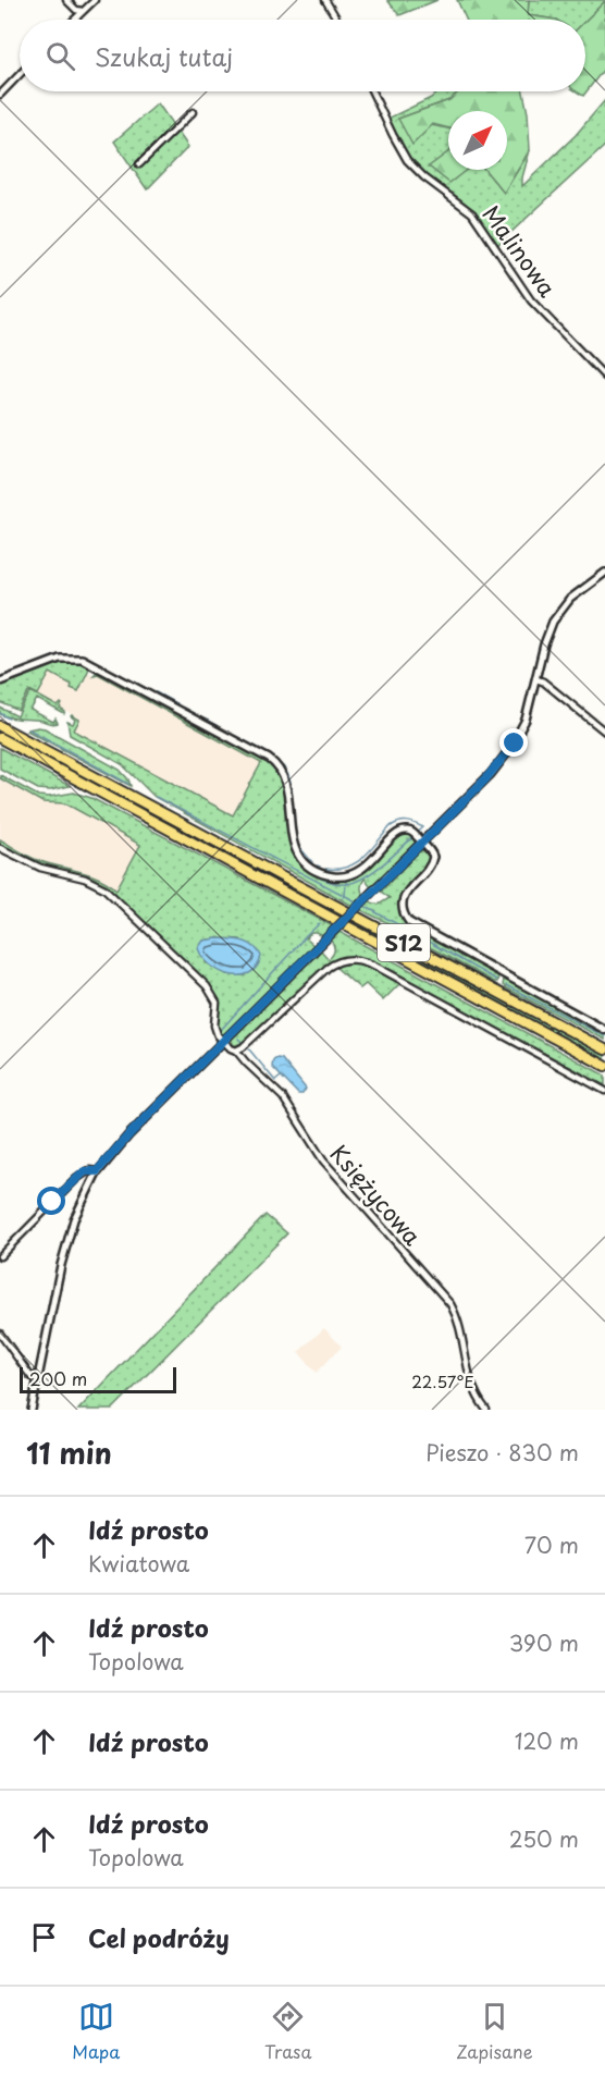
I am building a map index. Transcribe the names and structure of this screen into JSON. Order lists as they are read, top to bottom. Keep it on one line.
{"streets":{"highway":["S12"],"street":["Malinowa","Księżycowa"]},"scale_bar":"200 m","north":"top right","page":{"search":"Szukaj tutaj","scale":"200 m","heading":["11 min","Pieszo · 830 m"],"list":[["Idź prosto","Kwiatowa","70 m"],["Idź prosto","Topolowa","390 m"],["Idź prosto","120 m"],["Idź prosto","Topolowa","250 m"],"Cel podróży"],"nav":["Mapa","Trasa","Zapisane"]},"coordinates":["22.57°E"]}
